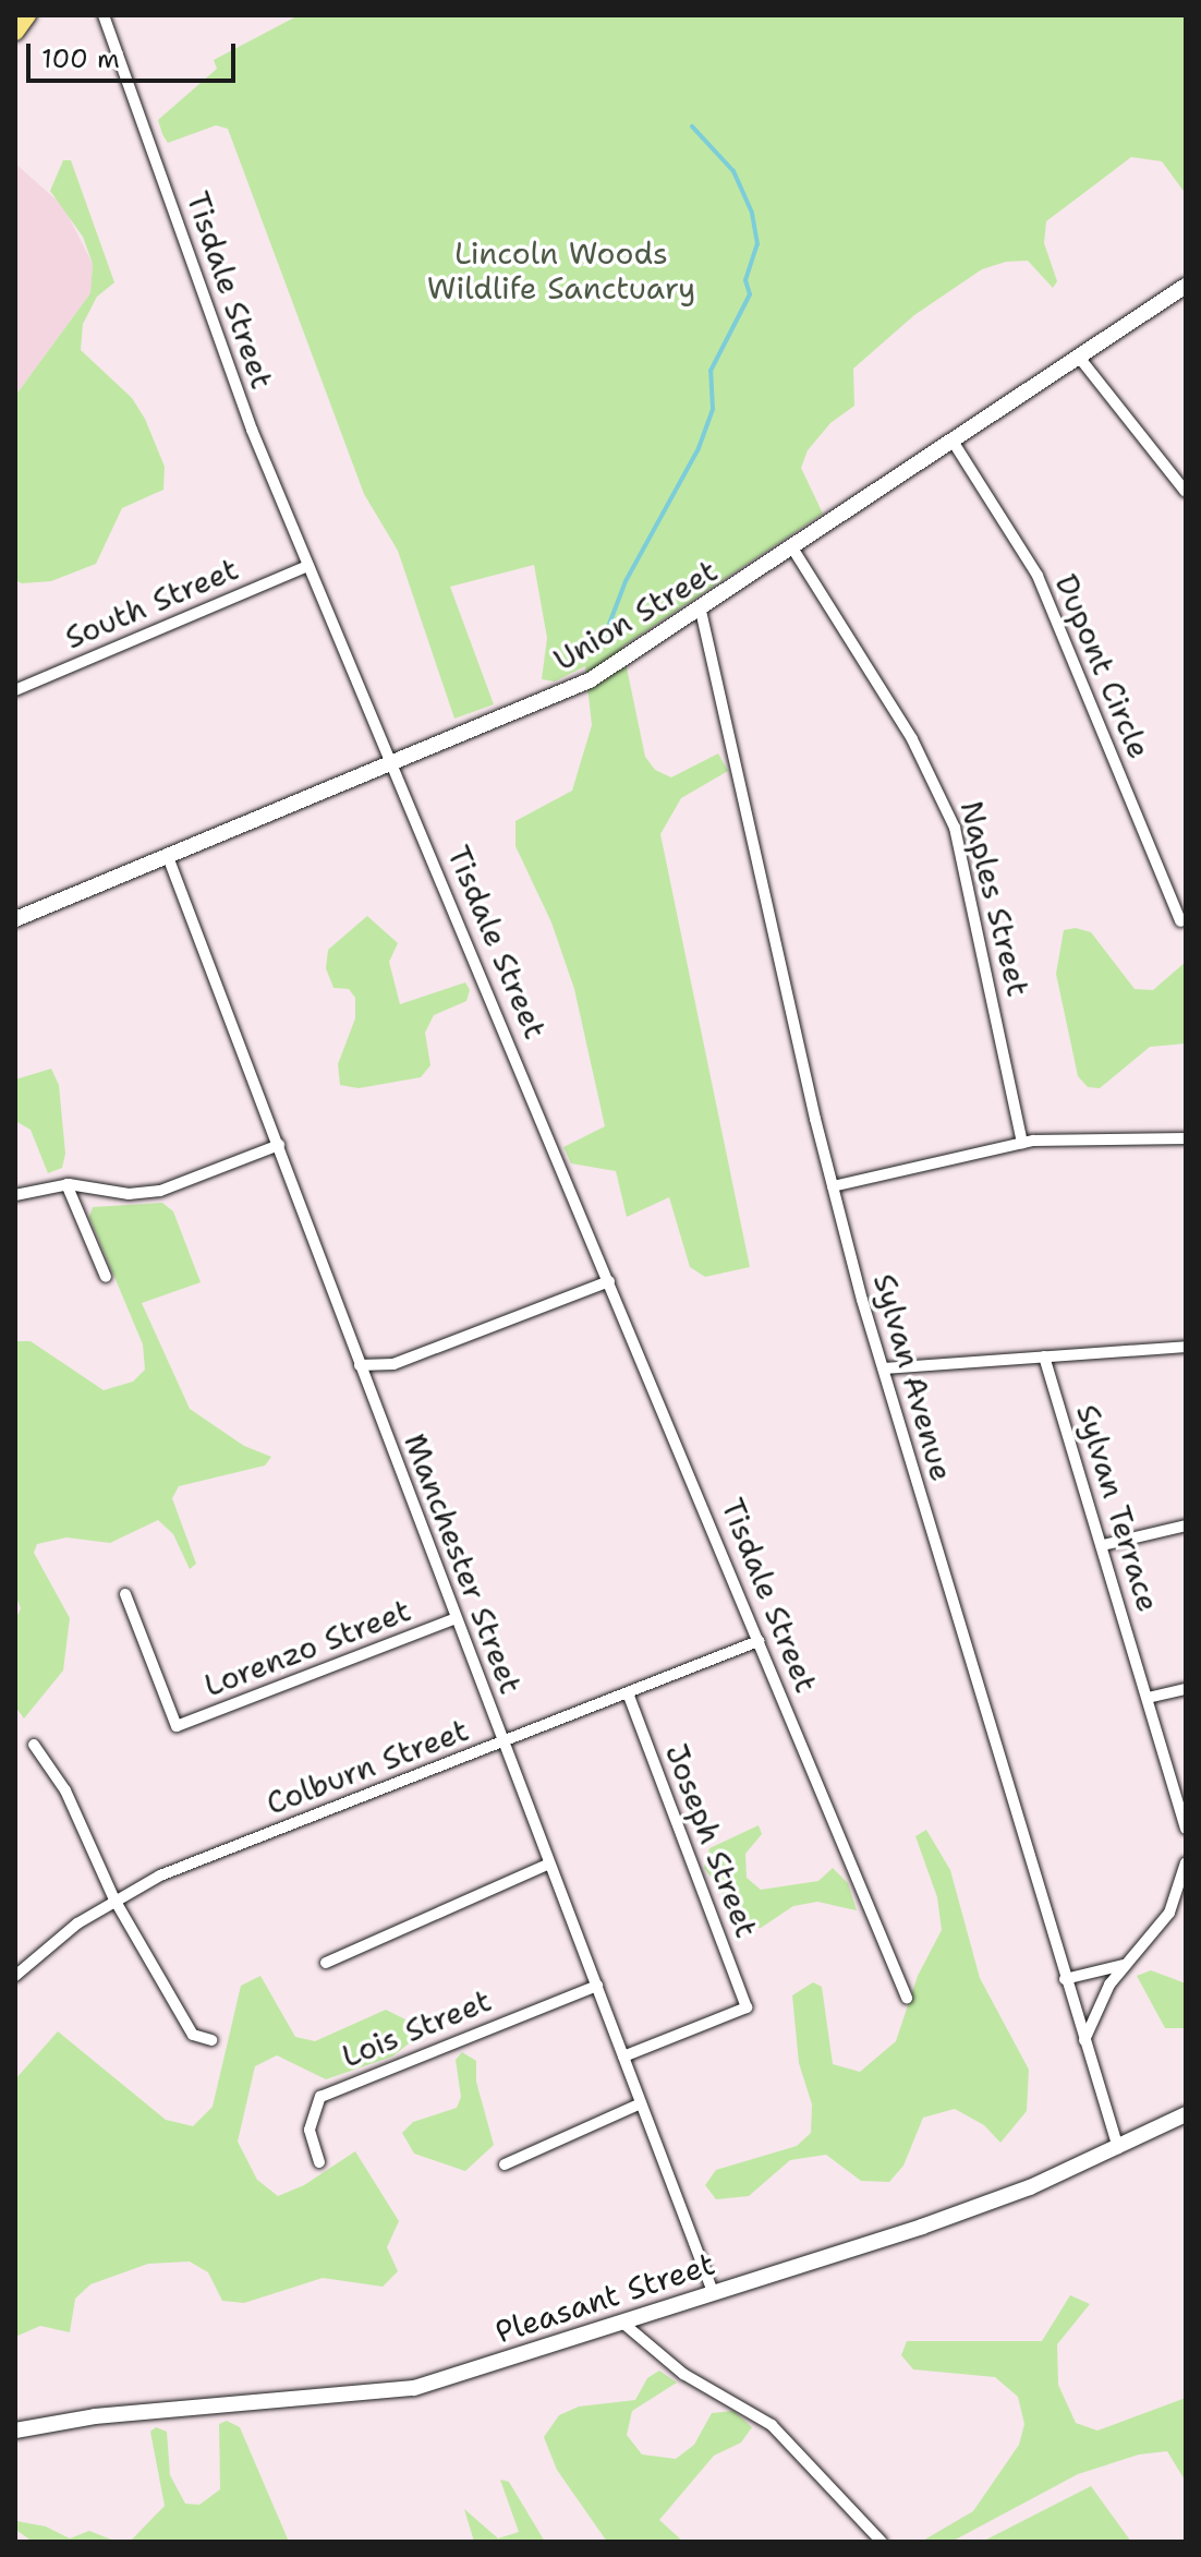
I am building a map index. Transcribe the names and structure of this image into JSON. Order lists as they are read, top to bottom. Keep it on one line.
{"streets":{"main road":["Union Street","Pleasant Street"],"street":["Tisdale Street","South Street","Dupont Circle","Naples Street","Sylvan Avenue","Sylvan Terrace","Manchester Street","Lorenzo Street","Colburn Street","Joseph Street","Lois Street"]},"crossings":[["Tisdale Street","South Street"],["Tisdale Street","Union Street"],["Tisdale Street","Colburn Street"],["Union Street","Dupont Circle"],["Union Street","Naples Street"],["Union Street","Sylvan Avenue"],["Union Street","Manchester Street"],["Sylvan Avenue","Pleasant Street"],["Manchester Street","Lorenzo Street"],["Manchester Street","Colburn Street"],["Manchester Street","Joseph Street"],["Manchester Street","Lois Street"],["Manchester Street","Pleasant Street"],["Colburn Street","Joseph Street"]],"parks":["Lincoln Woods Wildlife Sanctuary"],"scale_bar":"100 m"}
